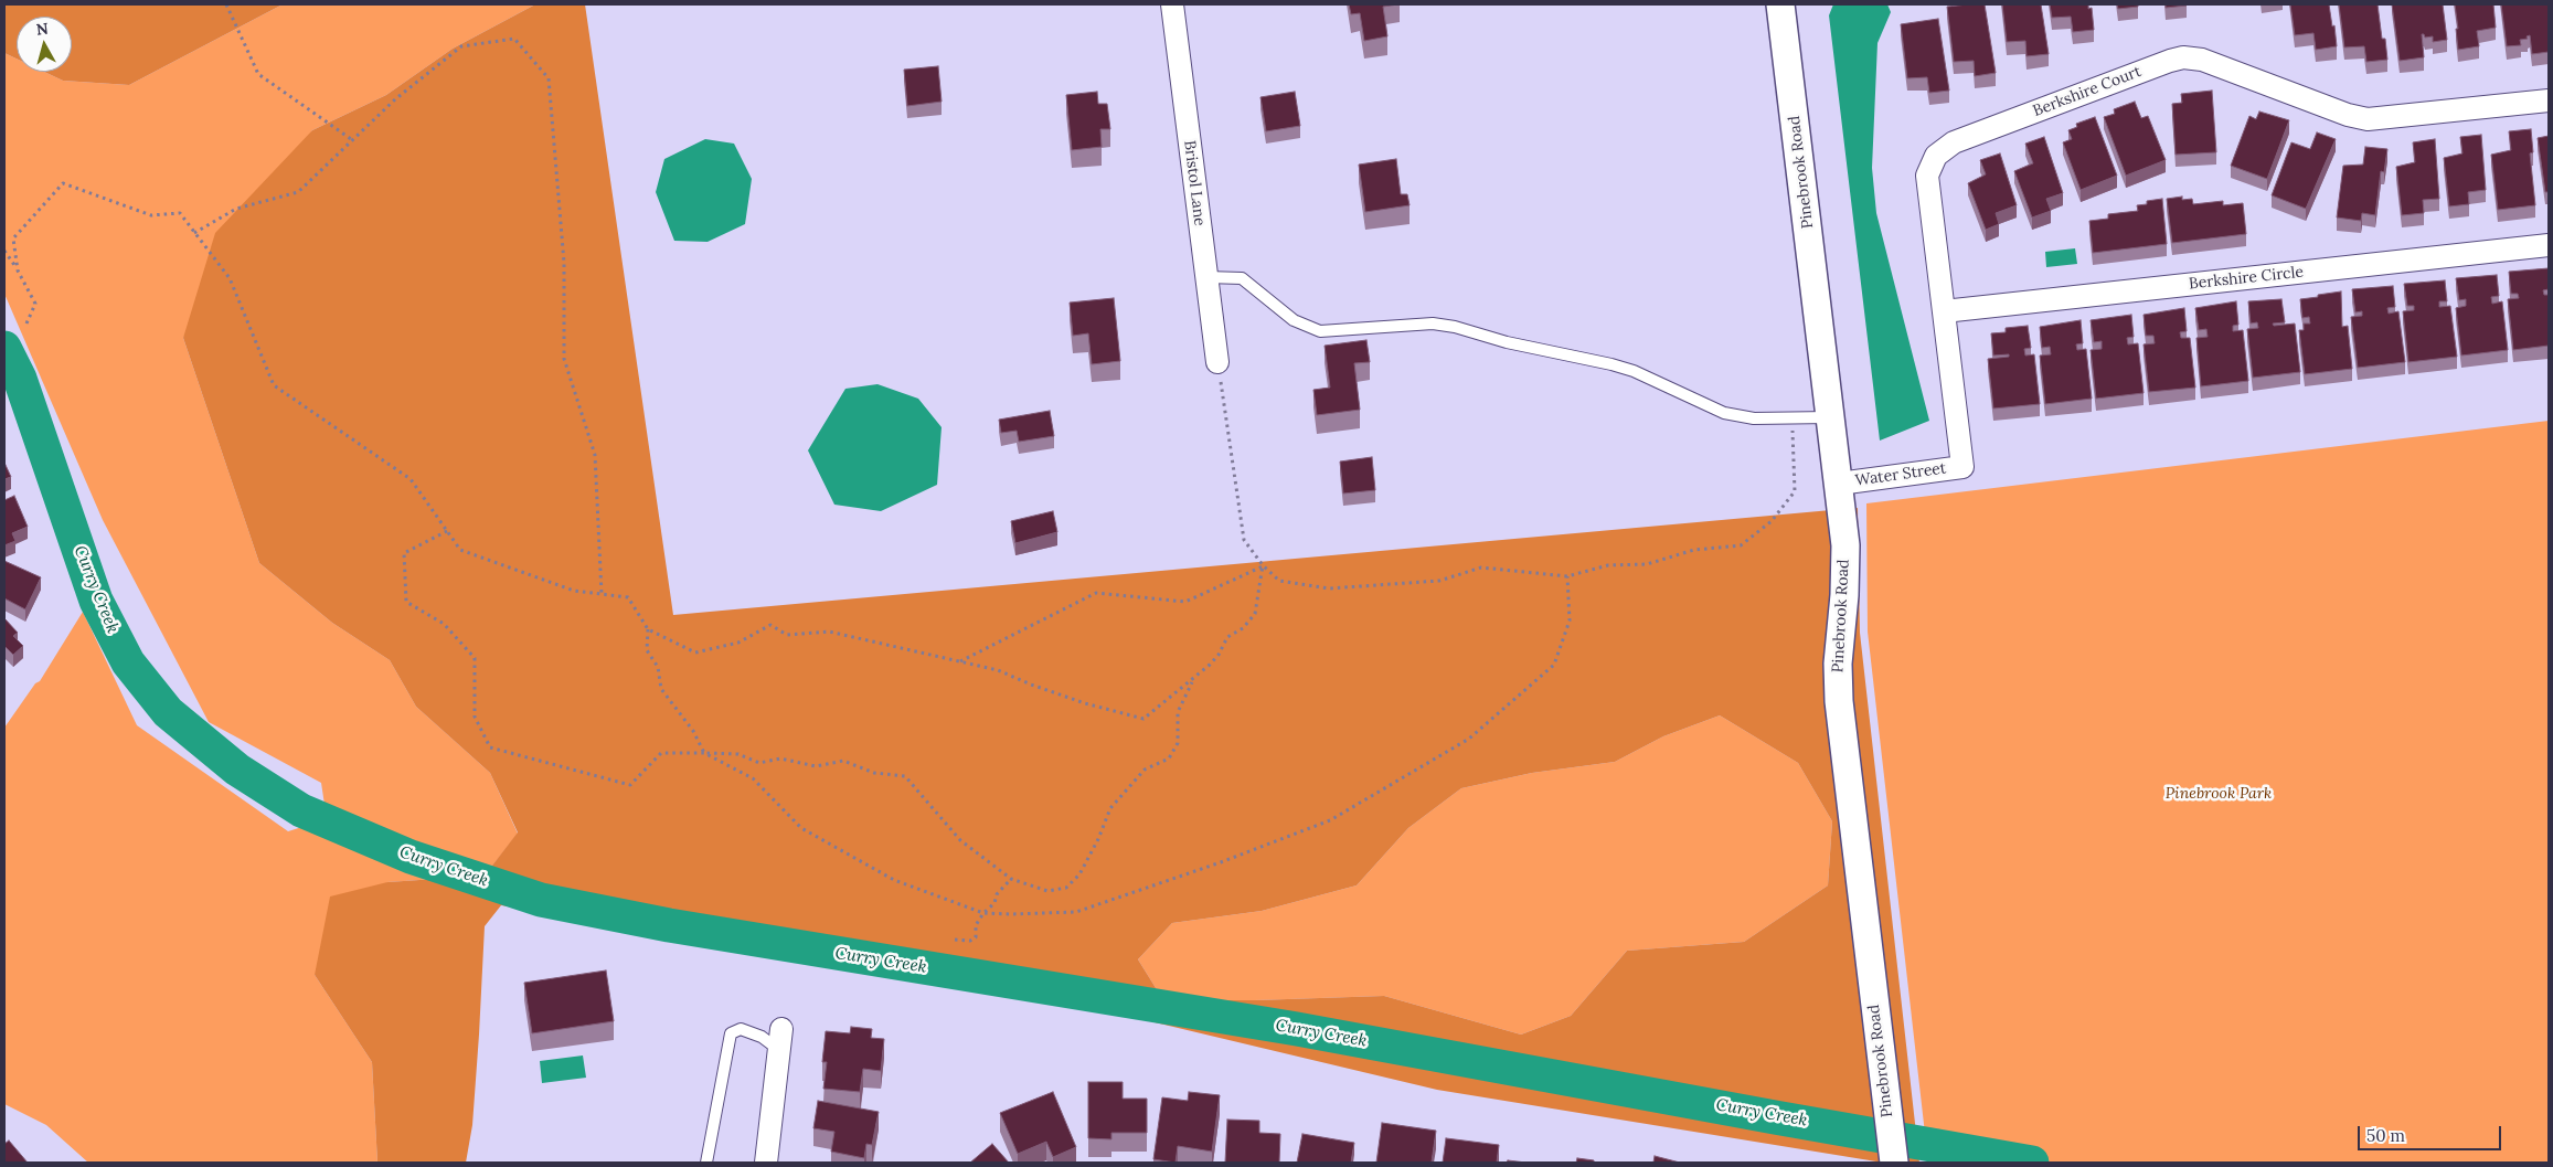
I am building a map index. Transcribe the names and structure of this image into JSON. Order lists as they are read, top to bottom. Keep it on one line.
{"streets":{"street":["Berkshire Court","Pinebrook Road","Bristol Lane","Berkshire Circle","Water Street"]},"crossings":[["Berkshire Court","Berkshire Circle"],["Berkshire Court","Water Street"],["Pinebrook Road","Water Street"]],"water":["Curry Creek"],"parks":["Pinebrook Park"],"scale_bar":"50 m","north":"top"}
